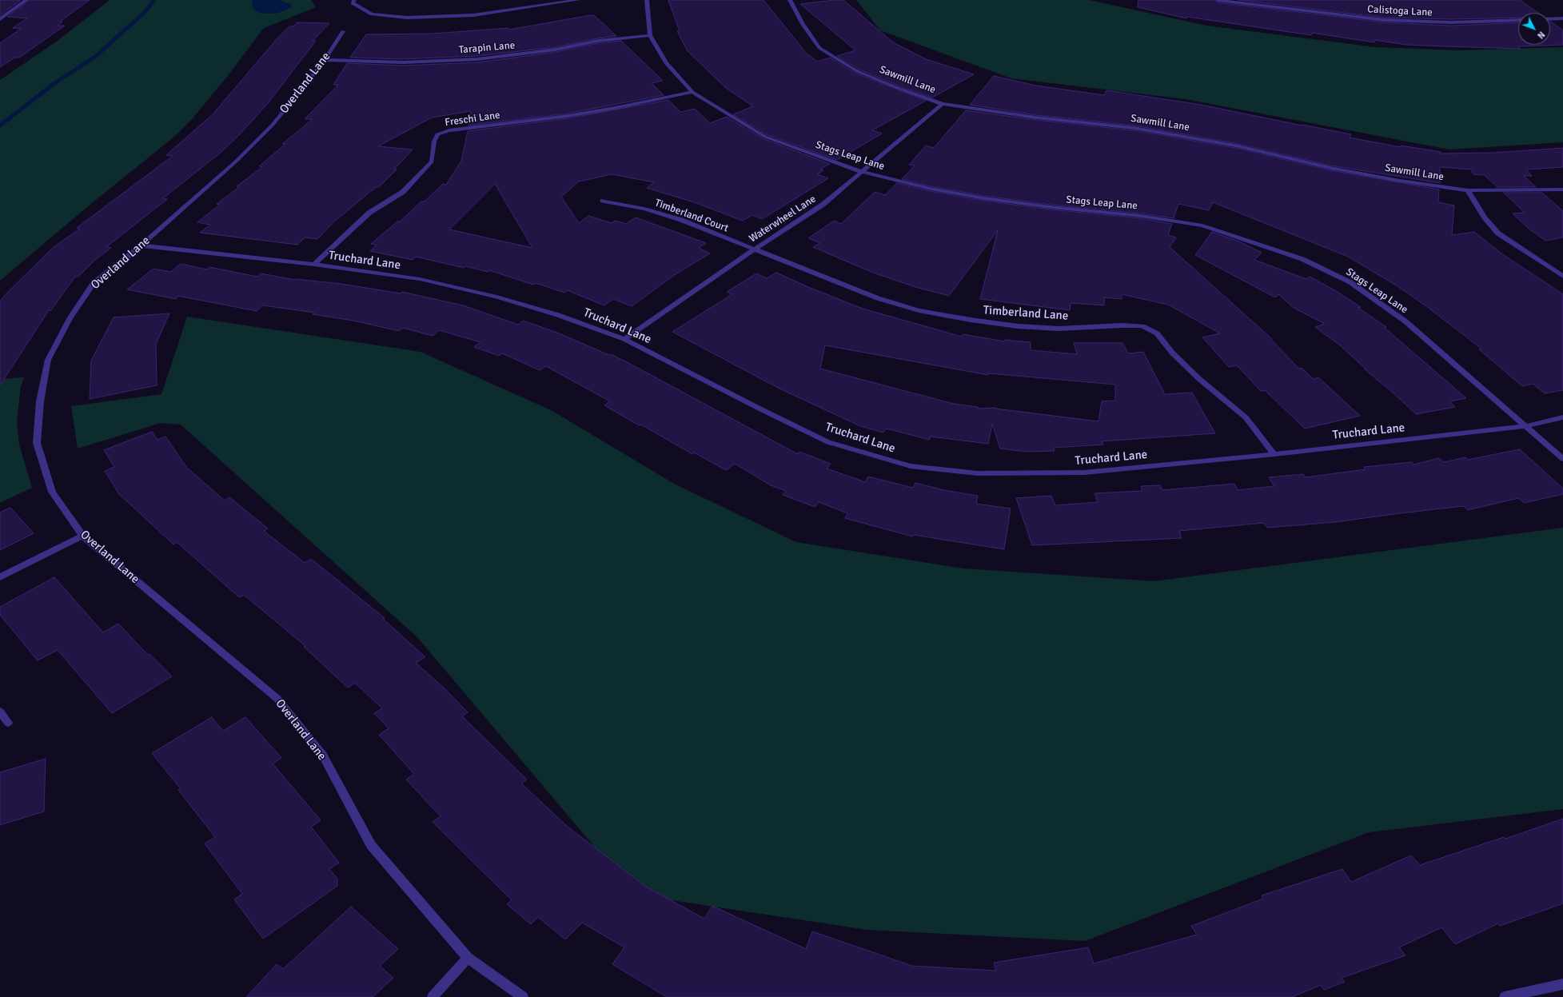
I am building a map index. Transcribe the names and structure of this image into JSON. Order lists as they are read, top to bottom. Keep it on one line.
{"streets":{"street":["Calistoga Lane","Tarapin Lane","Sawmill Lane","Overland Lane","Freschi Lane","Stags Leap Lane","Timberland Court","Waterwheel Lane","Truchard Lane","Timberland Lane"]},"crossings":[["Tarapin Lane","Overland Lane"],["Tarapin Lane","Stags Leap Lane"],["Sawmill Lane","Waterwheel Lane"],["Overland Lane","Truchard Lane"],["Freschi Lane","Stags Leap Lane"],["Freschi Lane","Truchard Lane"],["Stags Leap Lane","Waterwheel Lane"],["Stags Leap Lane","Truchard Lane"],["Timberland Court","Waterwheel Lane"],["Timberland Court","Timberland Lane"],["Waterwheel Lane","Truchard Lane"],["Waterwheel Lane","Timberland Lane"],["Truchard Lane","Timberland Lane"]],"north":"bottom right"}
